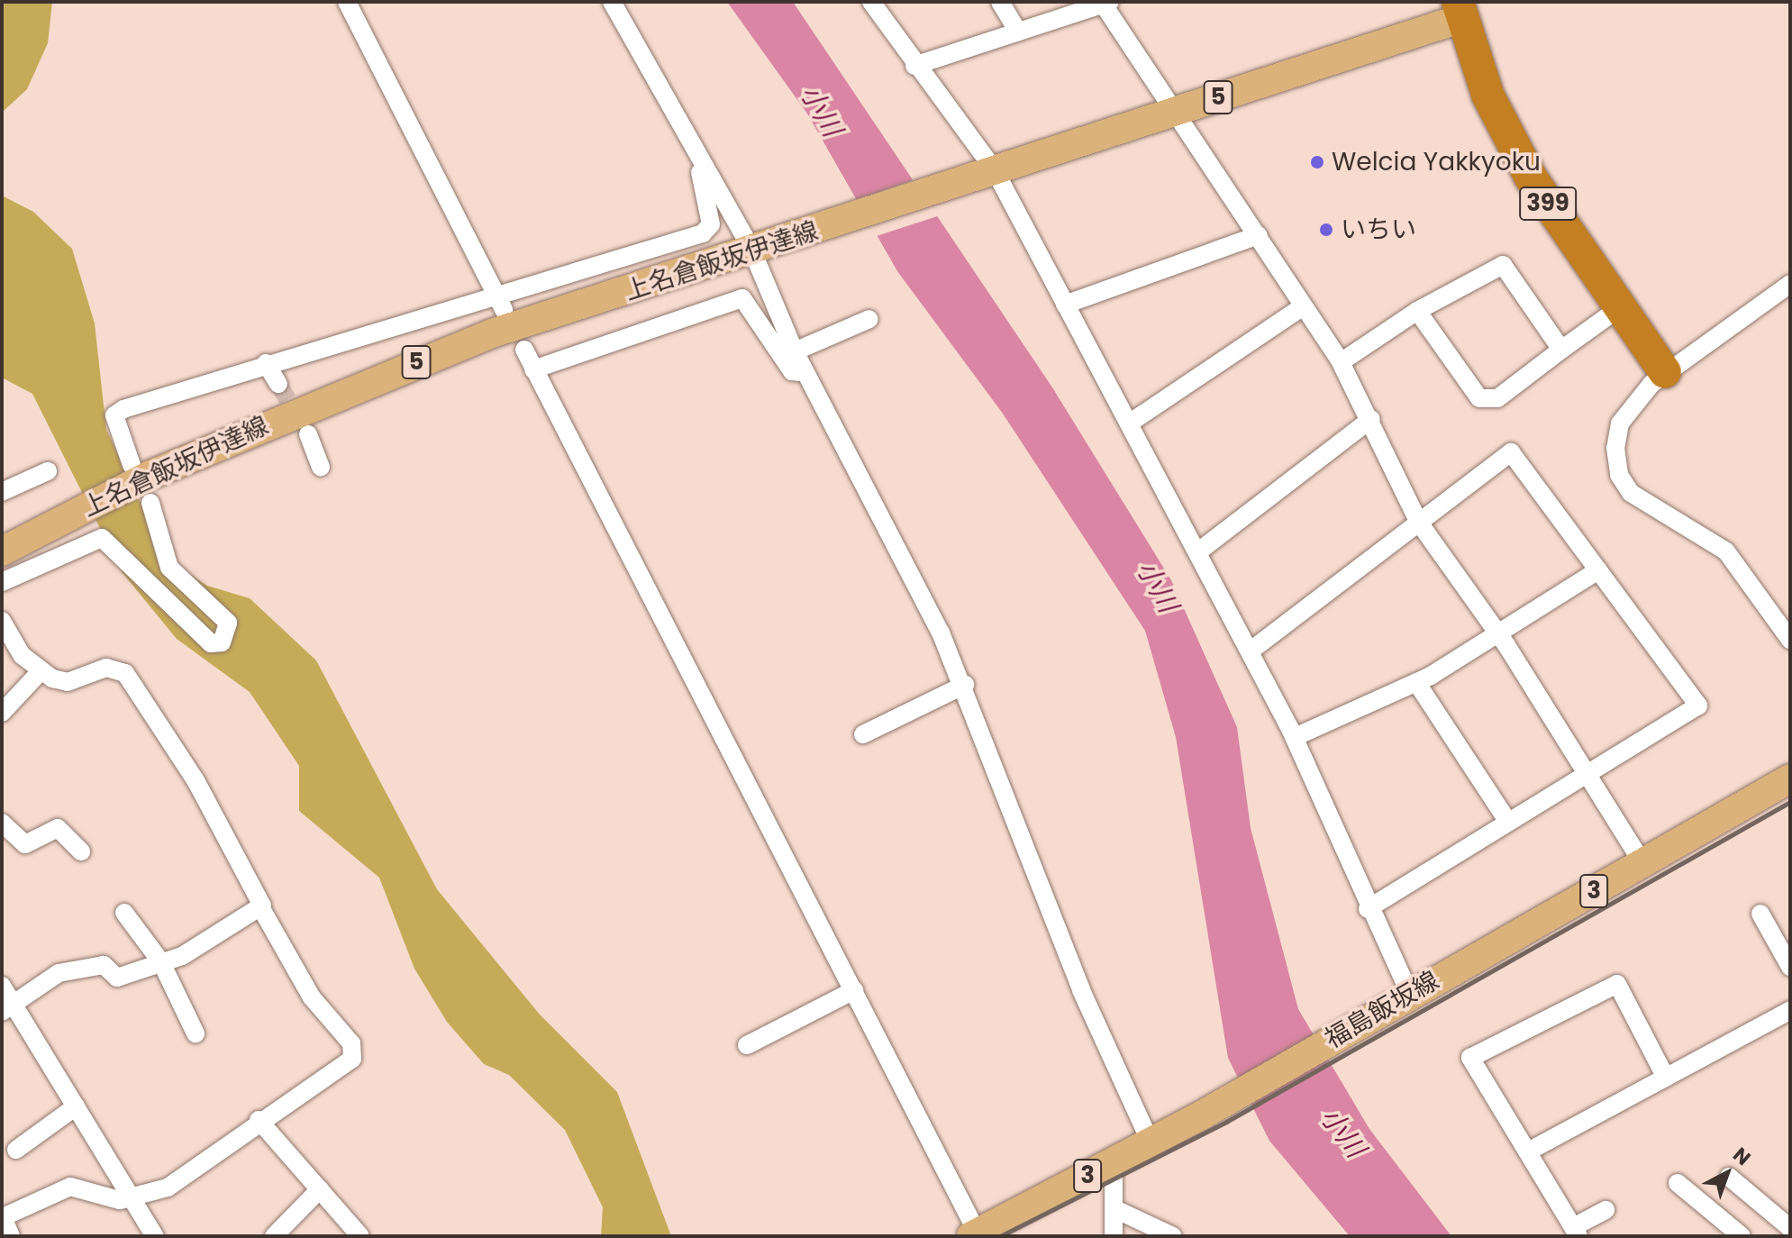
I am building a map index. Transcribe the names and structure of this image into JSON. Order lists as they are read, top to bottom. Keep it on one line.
{"streets":{"highway":["399"],"main road":["5","上名倉飯坂伊達線","3","福島飯坂線"]},"crossings":[["399","上名倉飯坂伊達線"]],"water":["小川"],"places":["Welcia Yakkyoku","いちい"],"north":"top right"}
